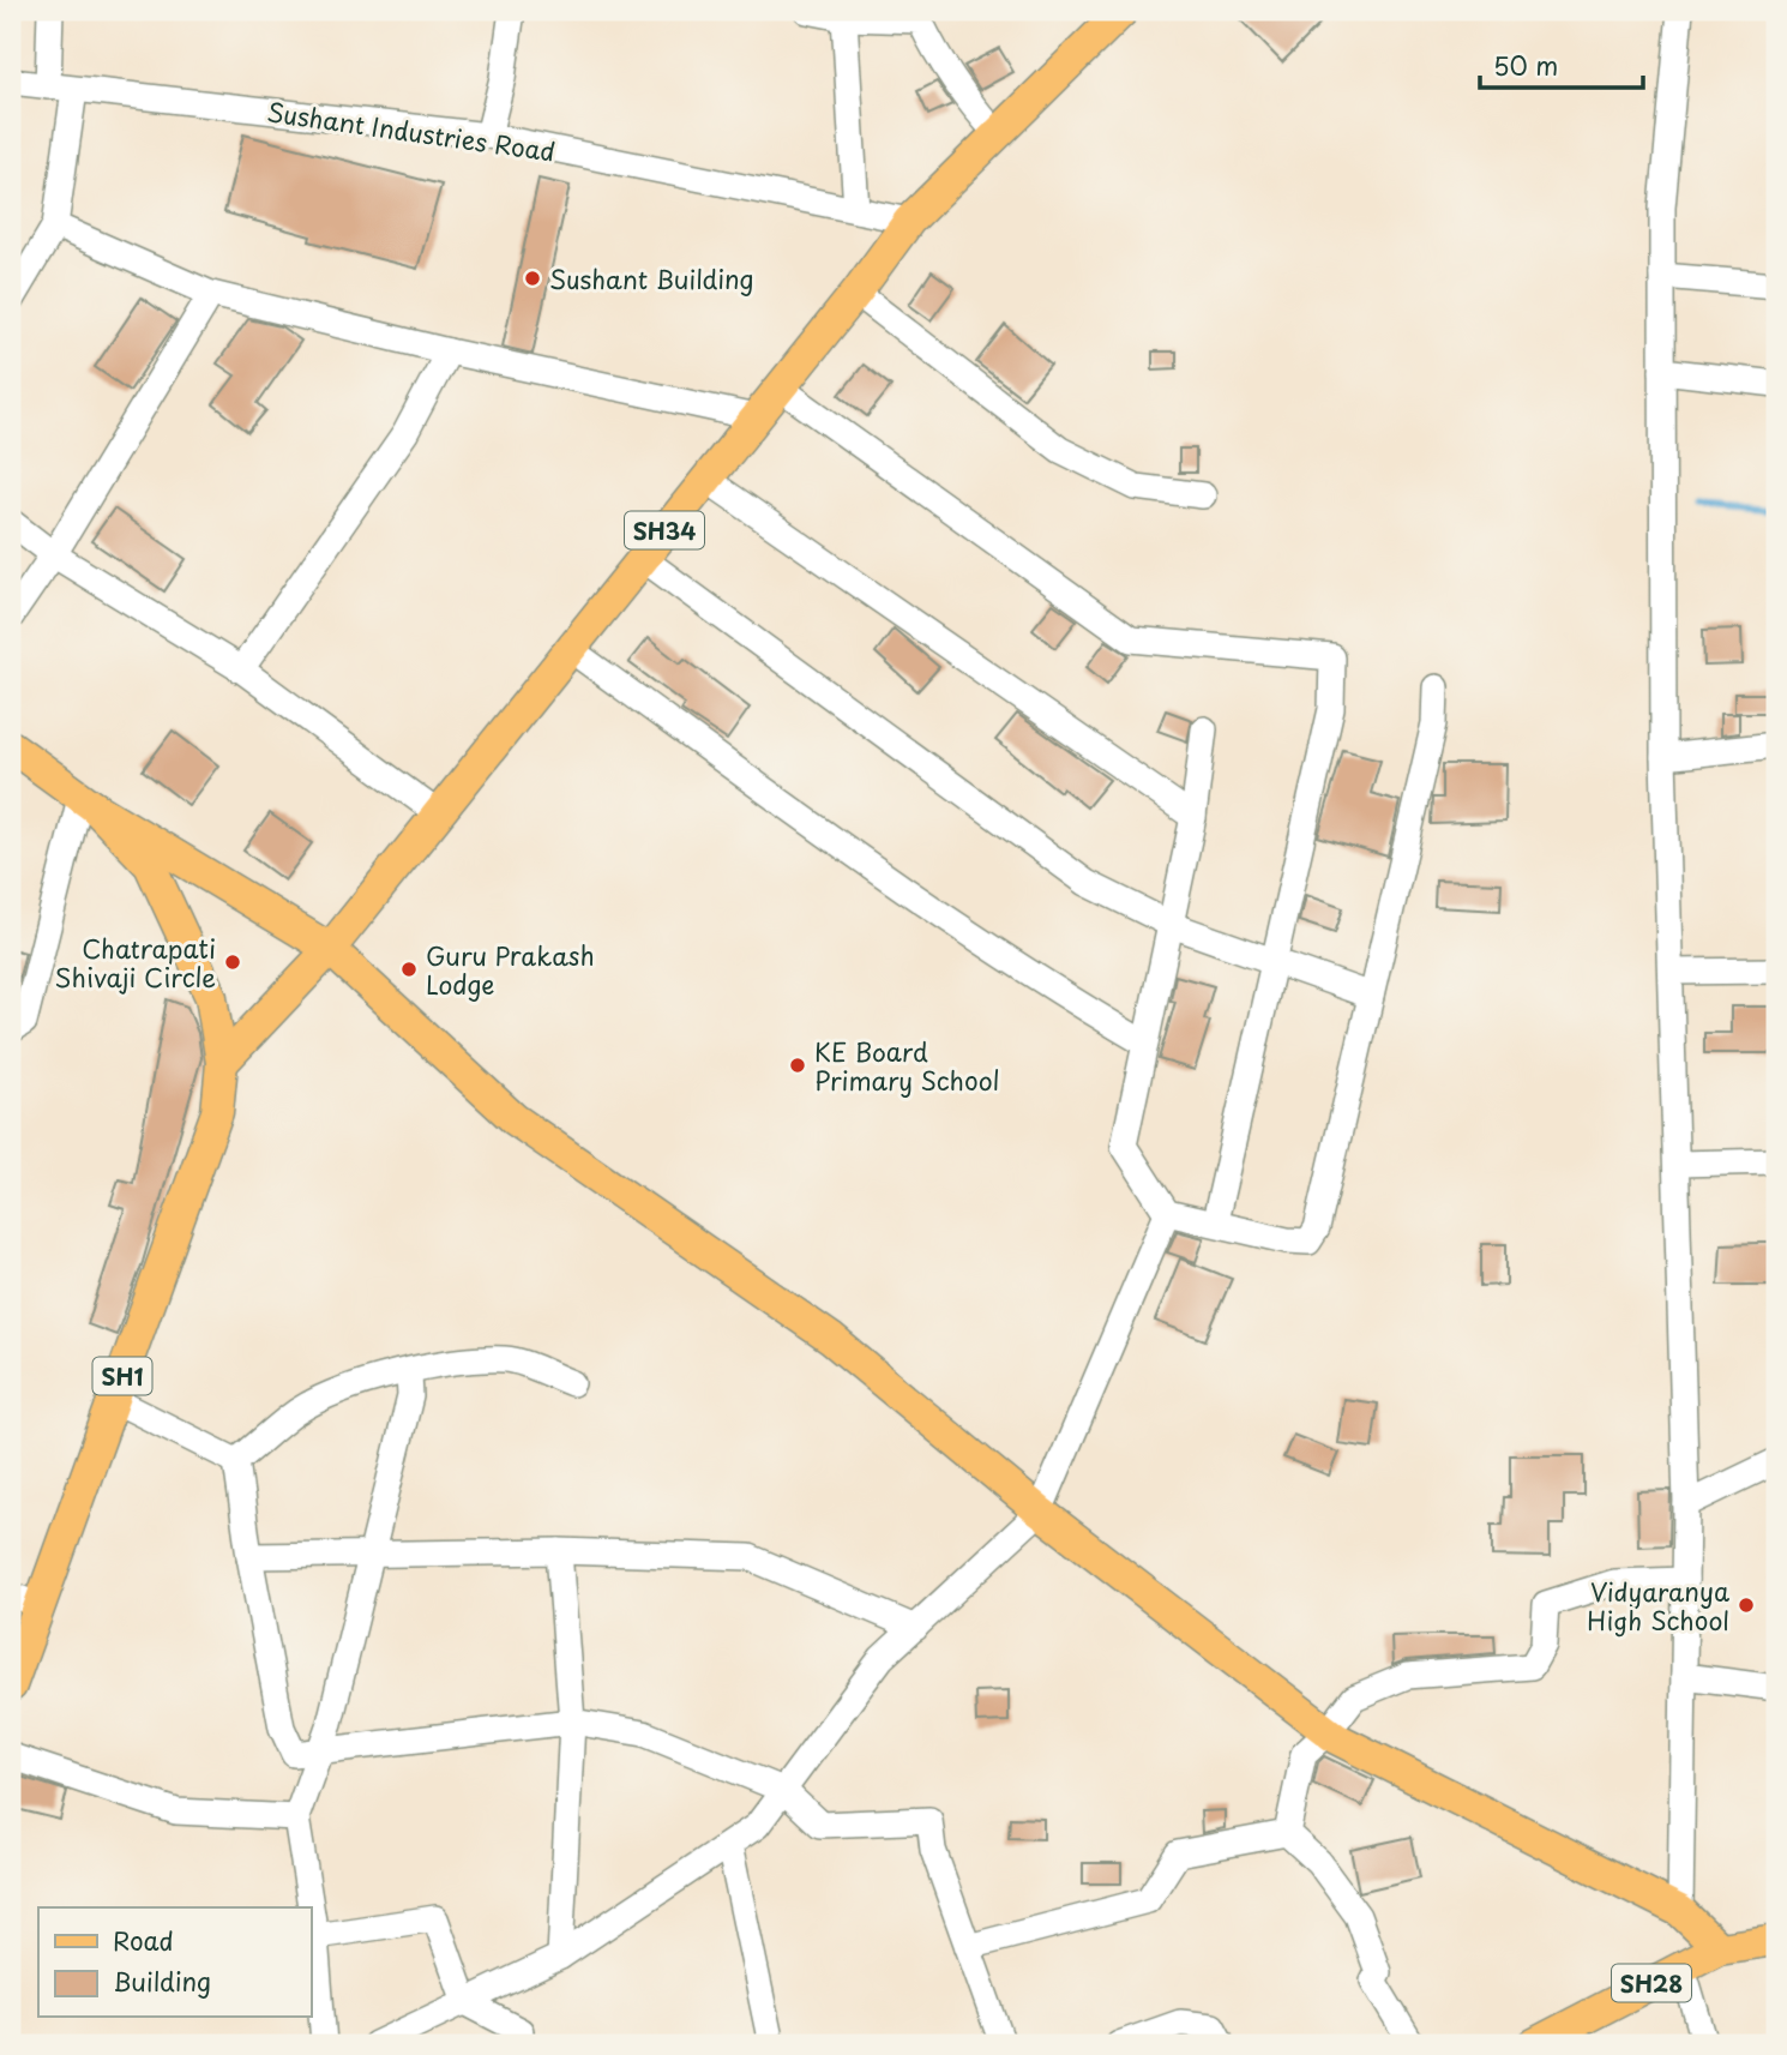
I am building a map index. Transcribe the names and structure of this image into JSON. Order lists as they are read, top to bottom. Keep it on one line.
{"streets":{"main road":["SH34","SH1","SH28"],"street":["Sushant Industries Road"]},"crossings":[["Sushant Industries Road","SH34"],["SH34","SH1"]],"places":["Sushant Building","Chatrapati Shivaji Circle","Guru Prakash Lodge","KE Board Primary School","Vidyaranya High School"],"legend":["Road","Building"],"scale_bar":"50 m"}
